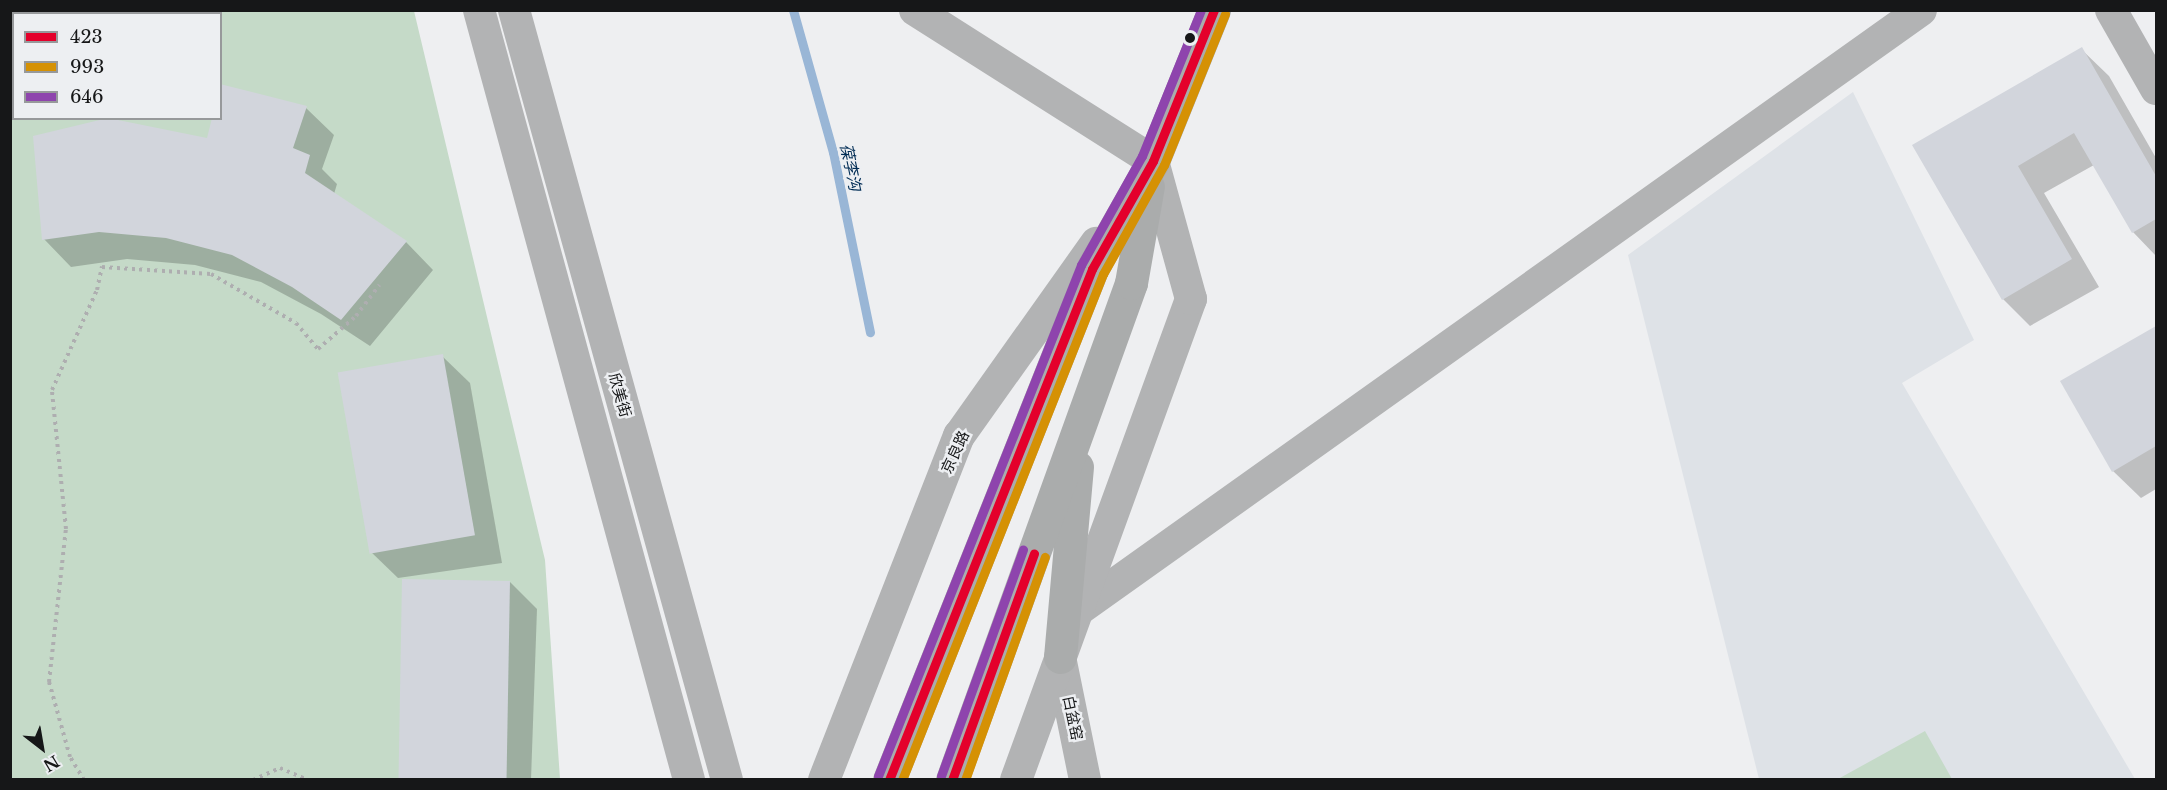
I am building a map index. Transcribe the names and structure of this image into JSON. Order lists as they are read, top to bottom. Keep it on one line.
{"streets":{"main road":["京良路"],"street":["欣美街","白盆窑"]},"water":["葆李沟"],"lines":["transit line 423","transit line 646","transit line 993"],"legend":["423","993","646"],"north":"bottom right"}
